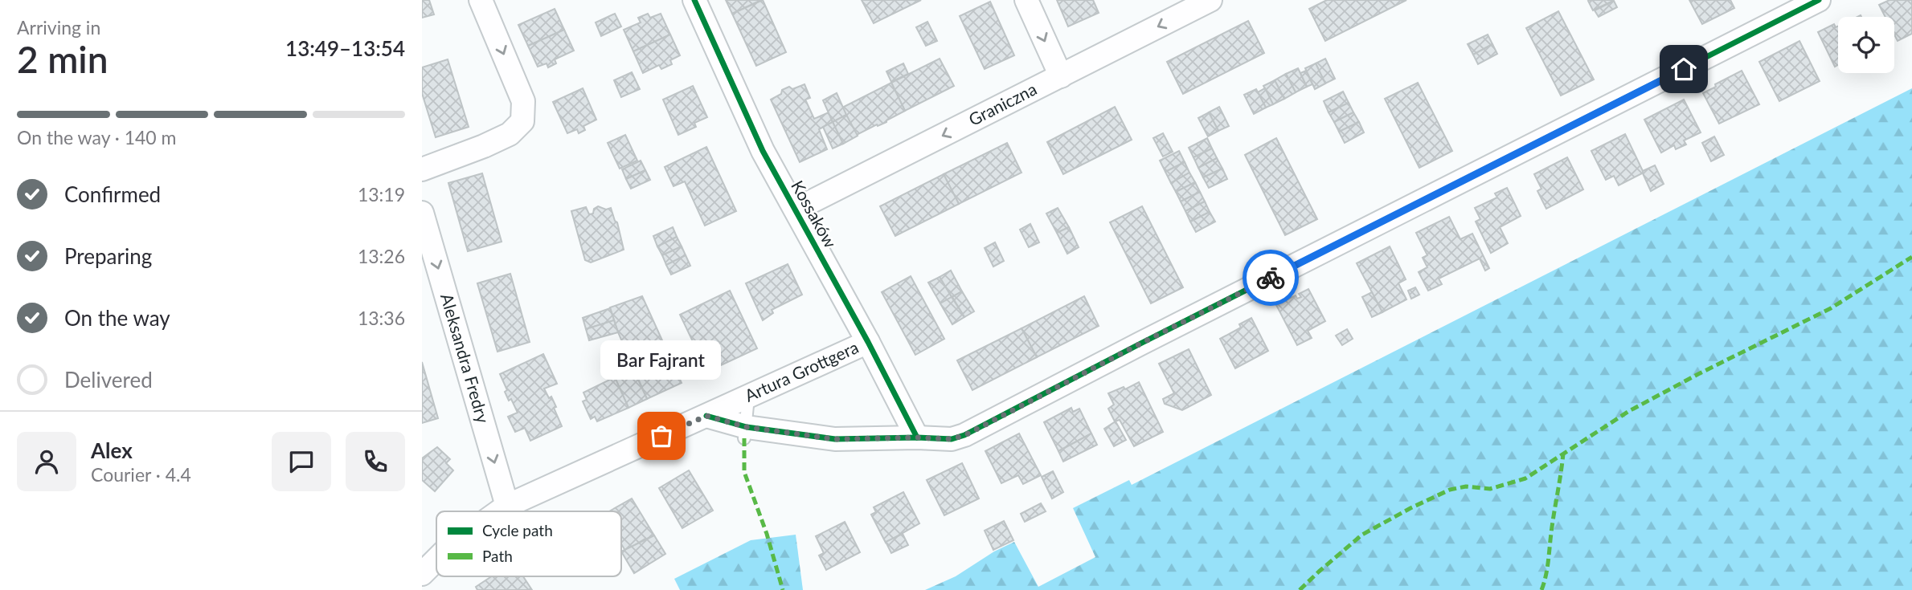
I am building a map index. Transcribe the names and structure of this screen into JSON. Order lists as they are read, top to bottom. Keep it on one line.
{"streets":{"street":["Graniczna","Kossaków","Aleksandra Fredry","Artura Grottgera"]},"crossings":[["Graniczna","Kossaków"],["Kossaków","Artura Grottgera"],["Aleksandra Fredry","Artura Grottgera"]],"one_way":["Graniczna","Aleksandra Fredry"],"places":["Bar Fajrant"],"legend":["Cycle path","Path"],"page":{"heading":["2 min","Arriving in","13:49–13:54"],"panel":["Alex","Courier · 4.4"],"bar":"On the way · 140 m","list":[["Confirmed","13:19"],["Preparing","13:26"],["On the way","13:36"],"Delivered"],"bubble":"Bar Fajrant"}}
